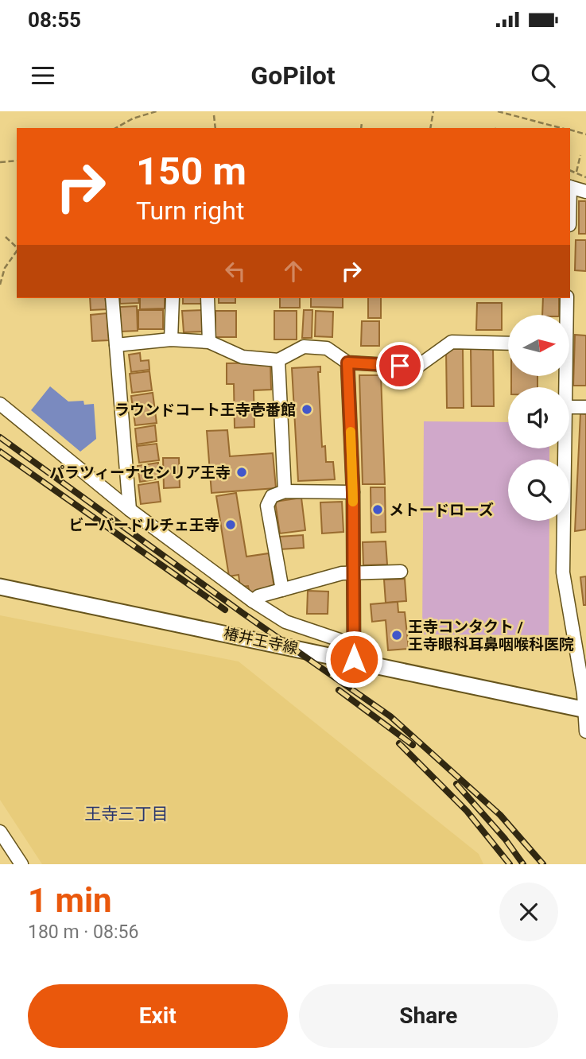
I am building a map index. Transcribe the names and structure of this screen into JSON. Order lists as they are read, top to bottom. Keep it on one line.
{"streets":{"main road":["椿井王寺線"]},"districts":["王寺三丁目"],"places":["ラウンドコート王寺壱番館","パラツィーナセシリア王寺","メトードローズ","ビーバードルチェ王寺","王寺コンタクト / 王寺眼科耳鼻咽喉科医院"],"north":"right","page":{"status":"08:55","header":"GoPilot","turn":["150 m","Turn right"],"heading":["1 min","180 m · 08:56"],"buttons":["Exit","Share"]}}
